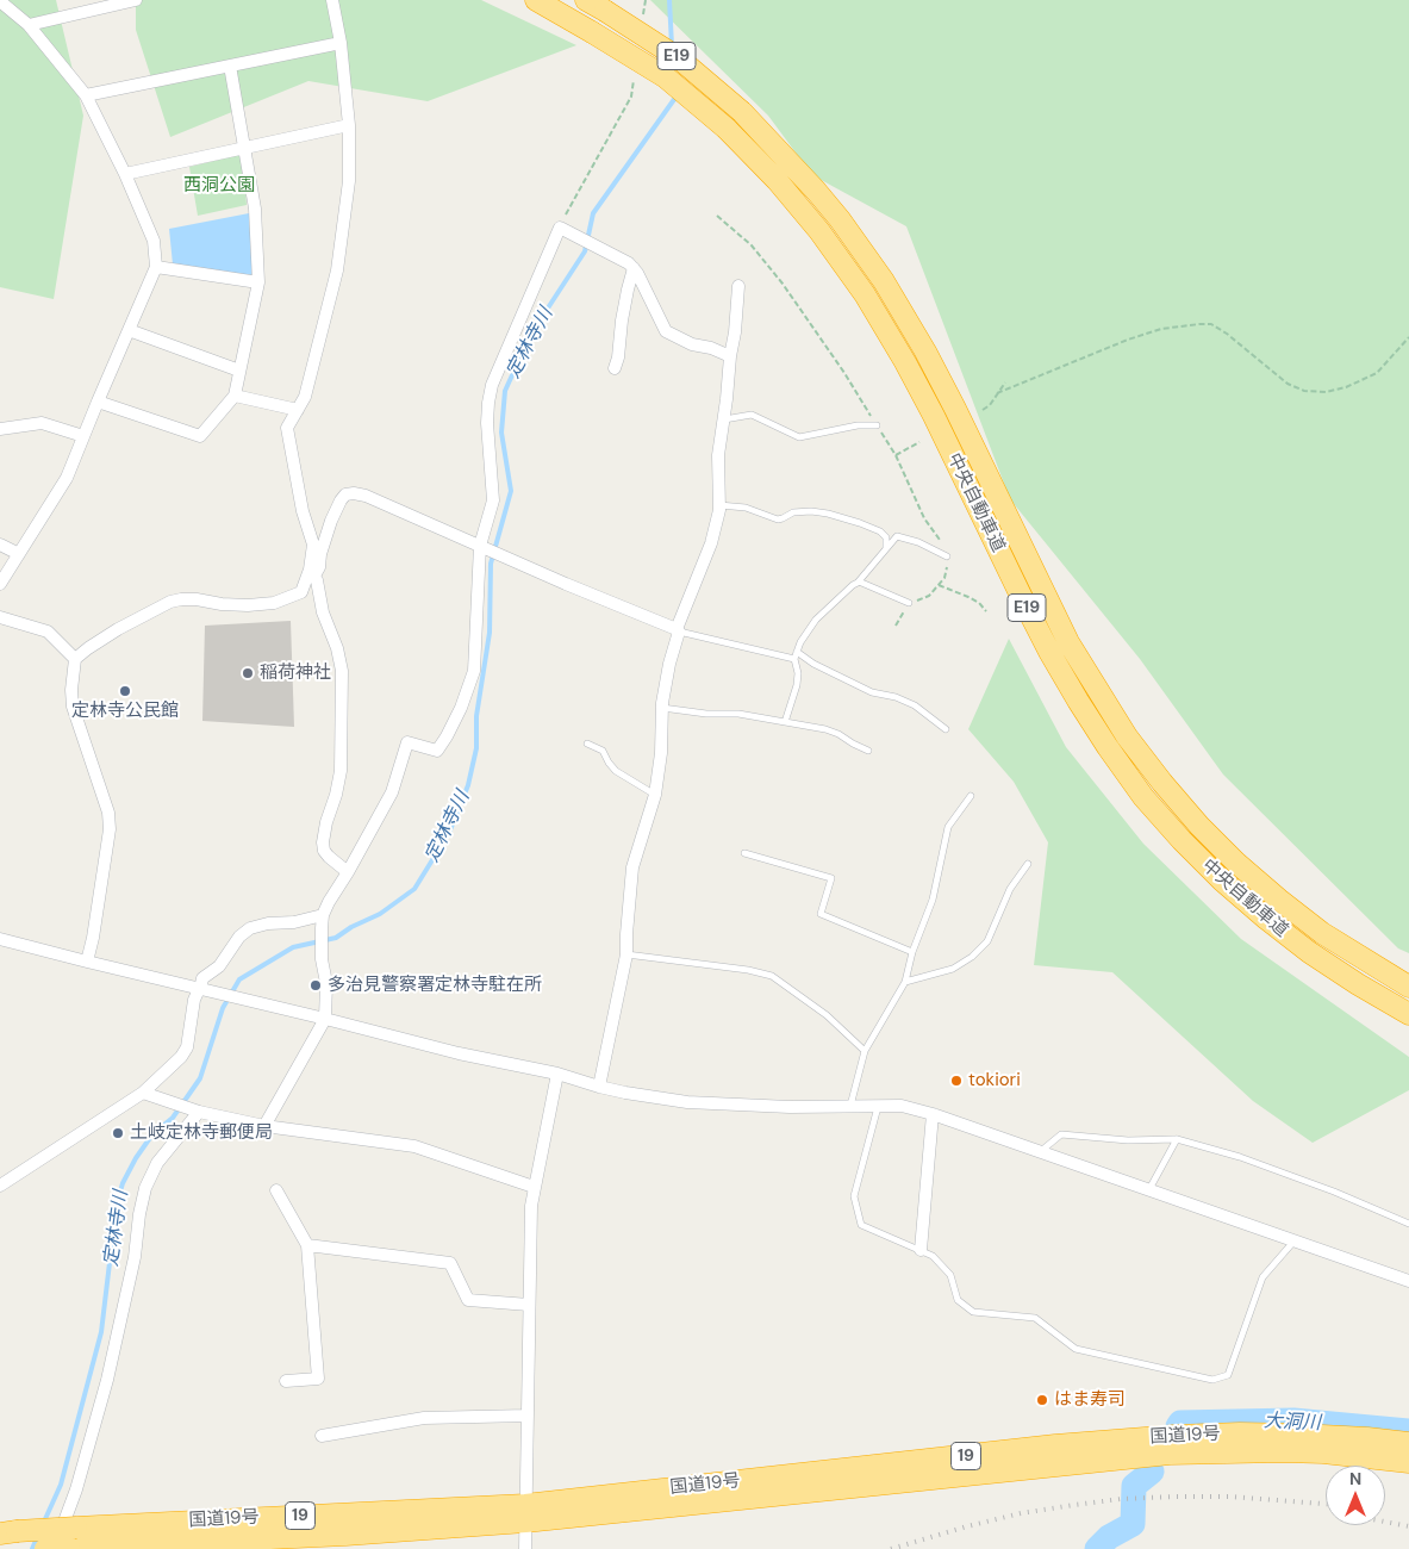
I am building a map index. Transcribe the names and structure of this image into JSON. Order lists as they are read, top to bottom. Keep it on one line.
{"streets":{"highway":["E19","中央自動車道","国道19号","19"]},"water":["定林寺川","大洞川"],"parks":["西洞公園"],"places":["稲荷神社","定林寺公民館","多治見警察署定林寺駐在所","tokiori","土岐定林寺郵便局","はま寿司"],"north":"top"}
